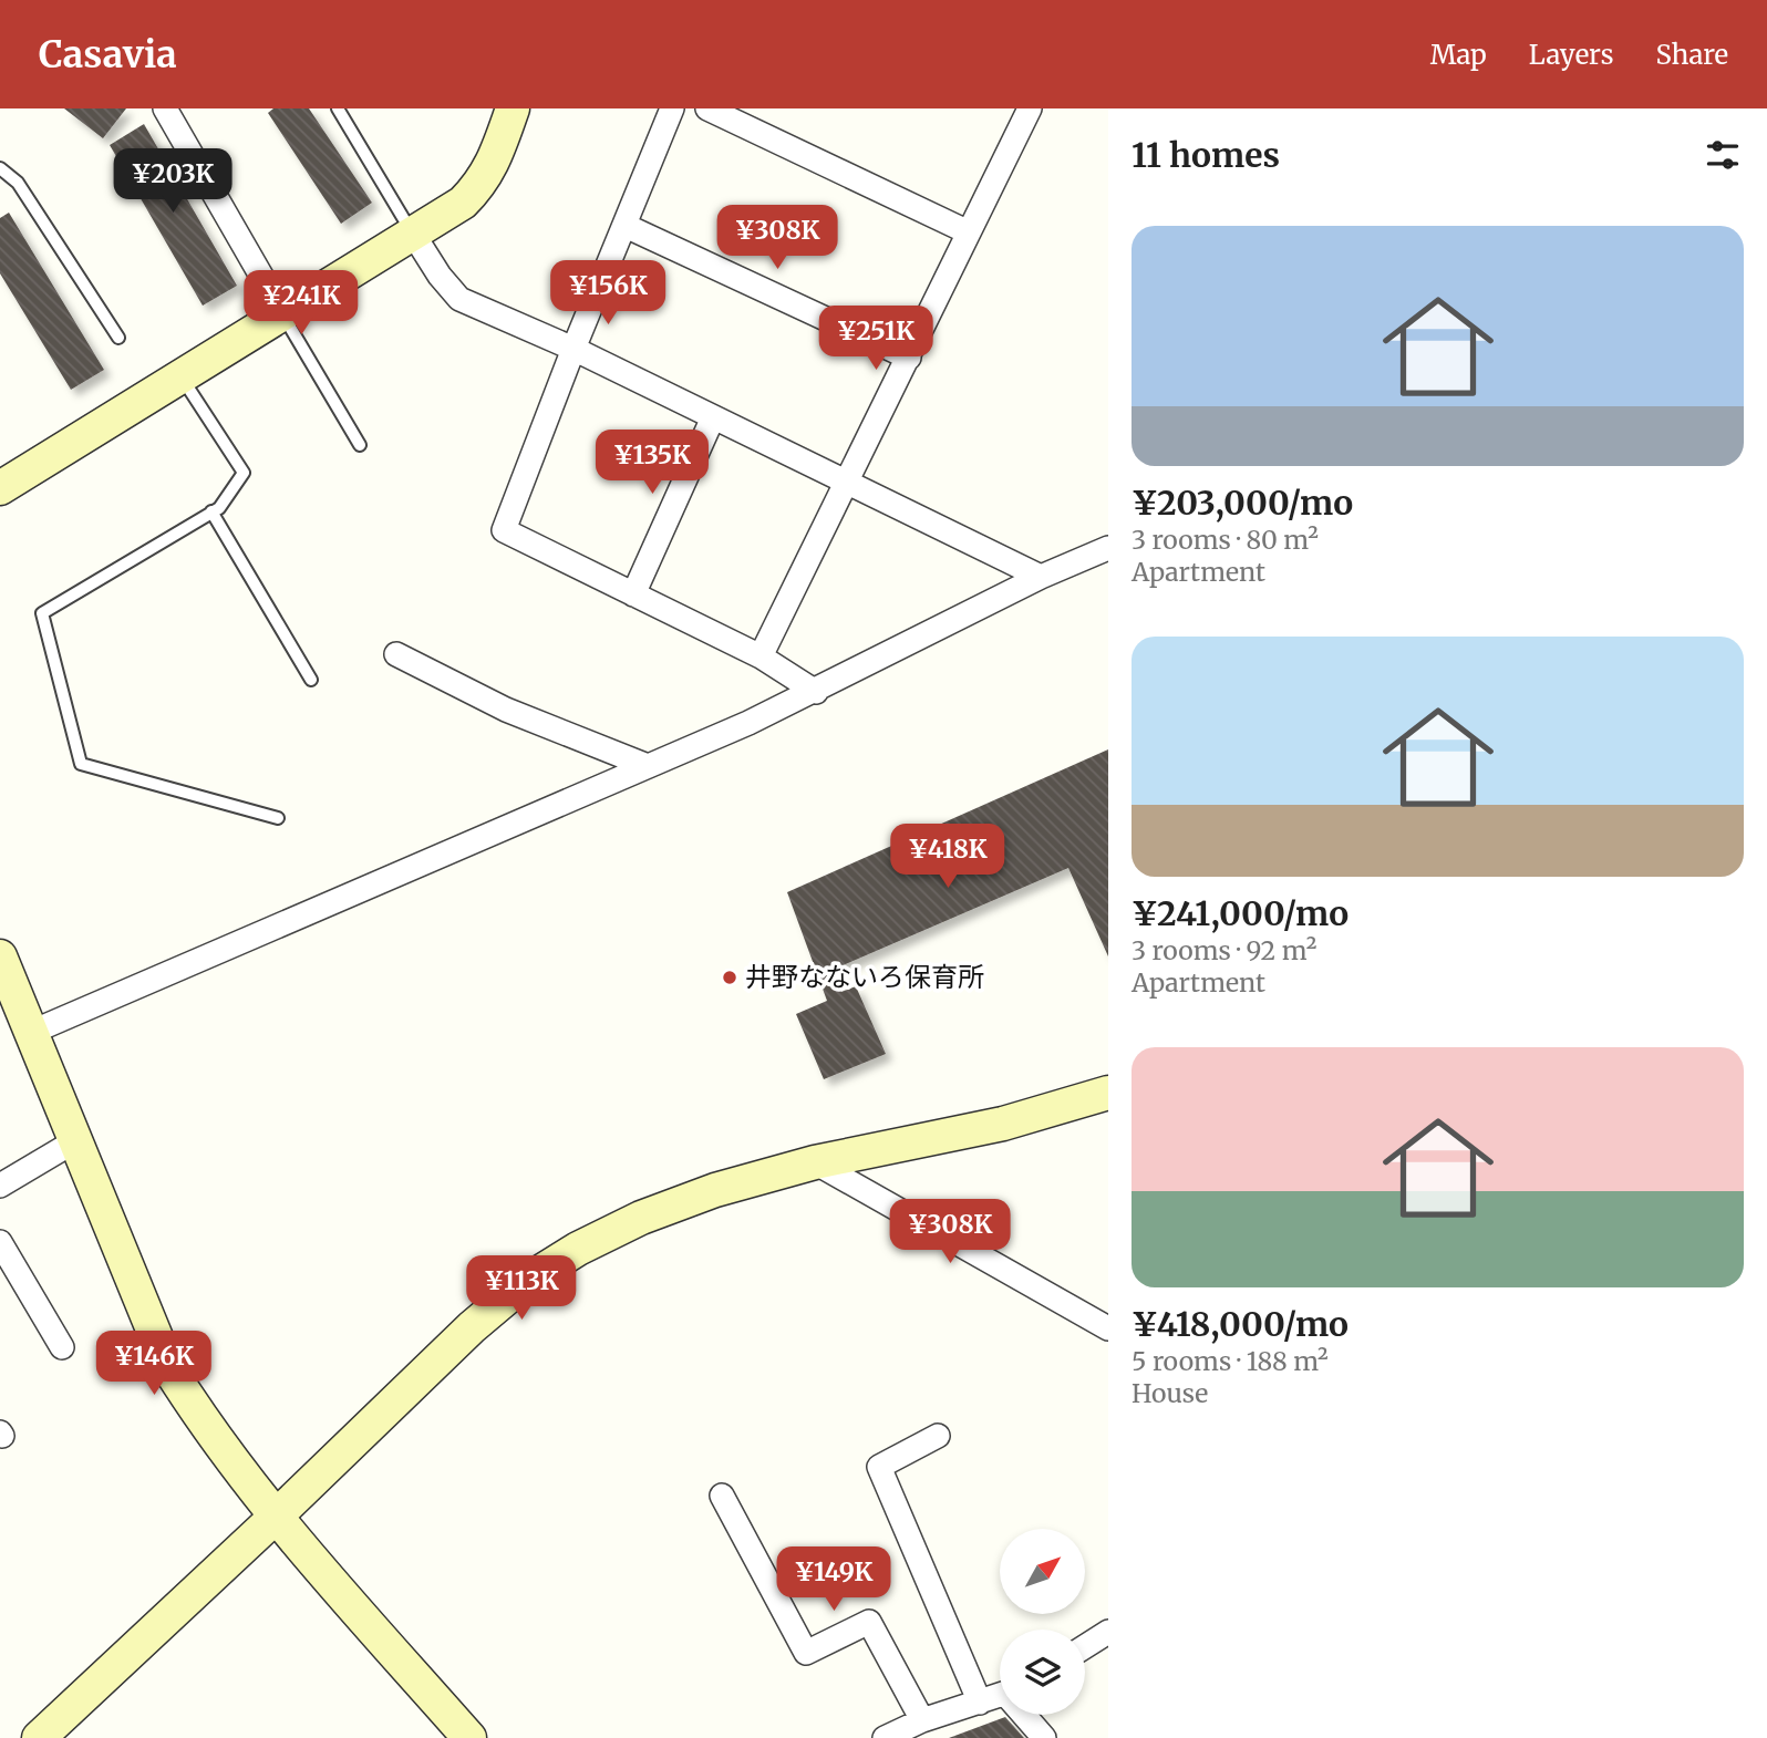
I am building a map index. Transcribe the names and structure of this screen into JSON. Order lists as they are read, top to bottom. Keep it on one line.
{"places":["井野なないろ保育所"],"north":"top right","page":{"header":"Casavia","nav":["Map","Layers","Share"],"heading":"11 homes","price":["¥203K","¥308K","¥156K","¥241K","¥251K","¥135K","¥418K","¥308K","¥113K","¥146K","¥149K"],"list":[{"name":"¥203,000/mo","note":"3 rooms · 80 m² · Apartment"},{"name":"¥241,000/mo","note":"3 rooms · 92 m² · Apartment"},{"name":"¥418,000/mo","note":"5 rooms · 188 m² · House"}]}}
